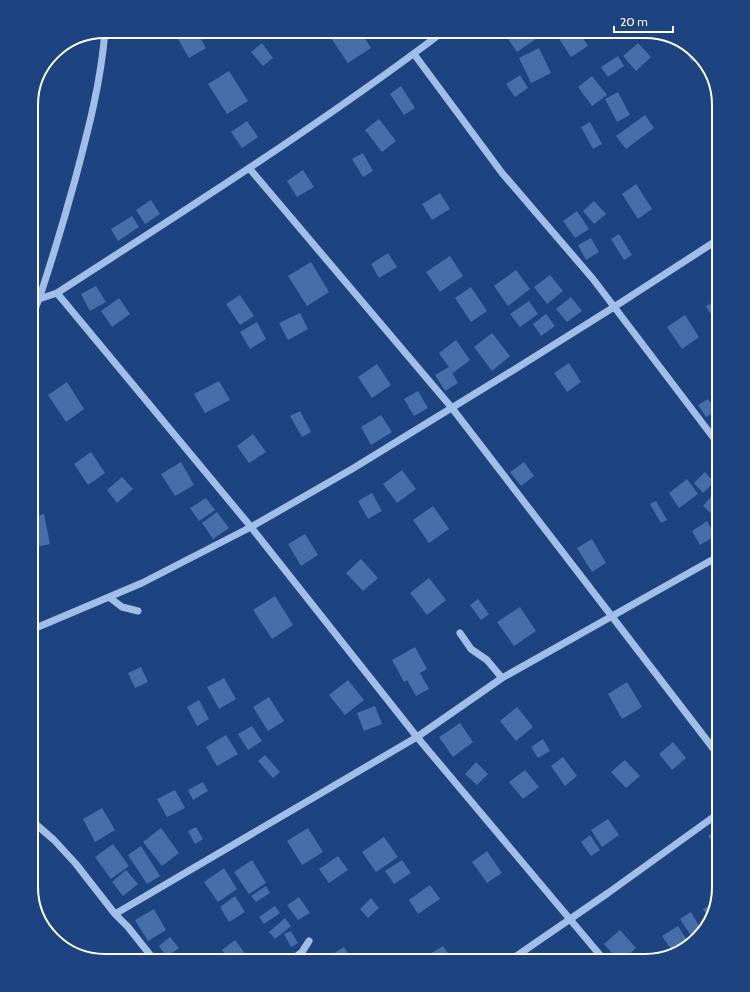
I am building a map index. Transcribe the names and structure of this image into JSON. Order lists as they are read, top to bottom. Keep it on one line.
{"scale_bar":"20 m"}
